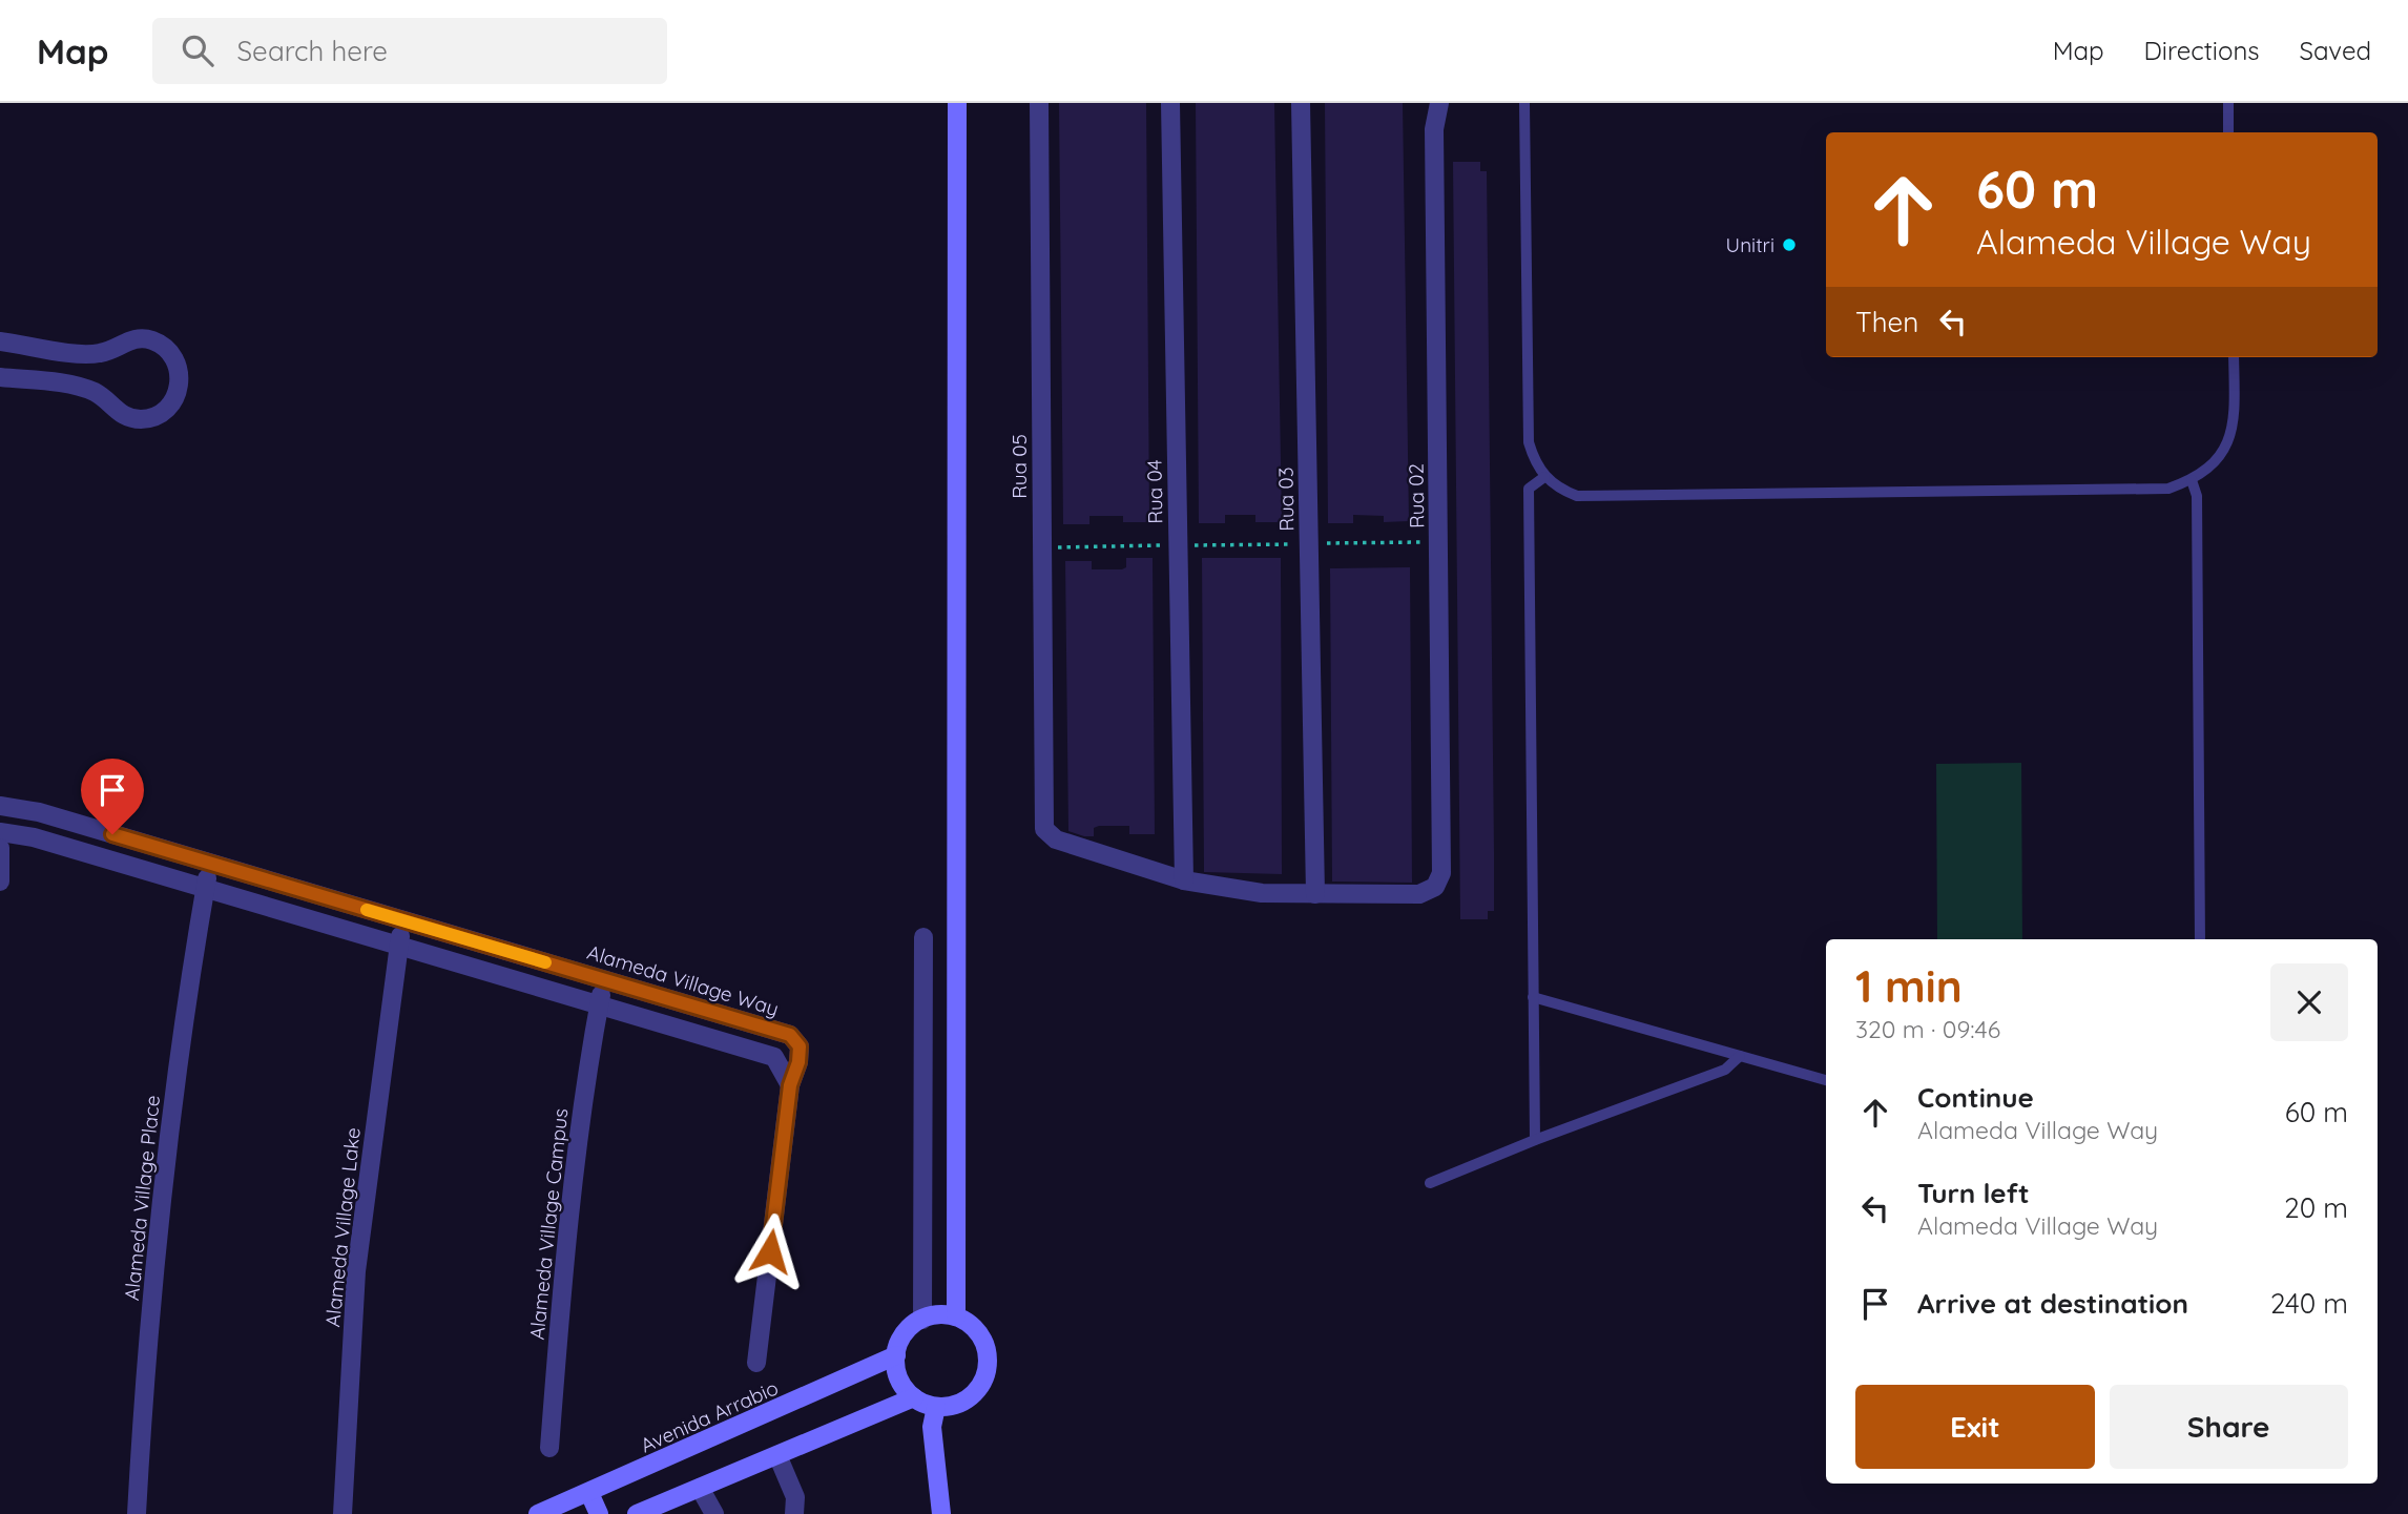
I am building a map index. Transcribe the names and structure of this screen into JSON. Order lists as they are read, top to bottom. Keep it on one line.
{"streets":{"street":["Rua 05","Rua 04","Rua 02","Rua 03","Alameda Village Way","Alameda Village Place","Alameda Village Campus","Alameda Village Lake","Avenida Arrabio"]},"crossings":[["Rua 05","Rua 04"],["Rua 02","Rua 03"],["Alameda Village Way","Alameda Village Place"],["Alameda Village Way","Alameda Village Campus"],["Alameda Village Way","Alameda Village Lake"]],"places":["Unitri"],"page":{"header":"Map","search":"Search here","nav":["Map","Directions","Saved"],"turn":["60 m","Alameda Village Way"],"then":"Then","heading":["1 min","320 m · 09:46"],"list":[{"name":"Continue","note":"Alameda Village Way","value":"60 m"},{"name":"Turn left","note":"Alameda Village Way","value":"20 m"},{"name":"Arrive at destination","value":"240 m"}],"buttons":["Exit","Share"]}}
